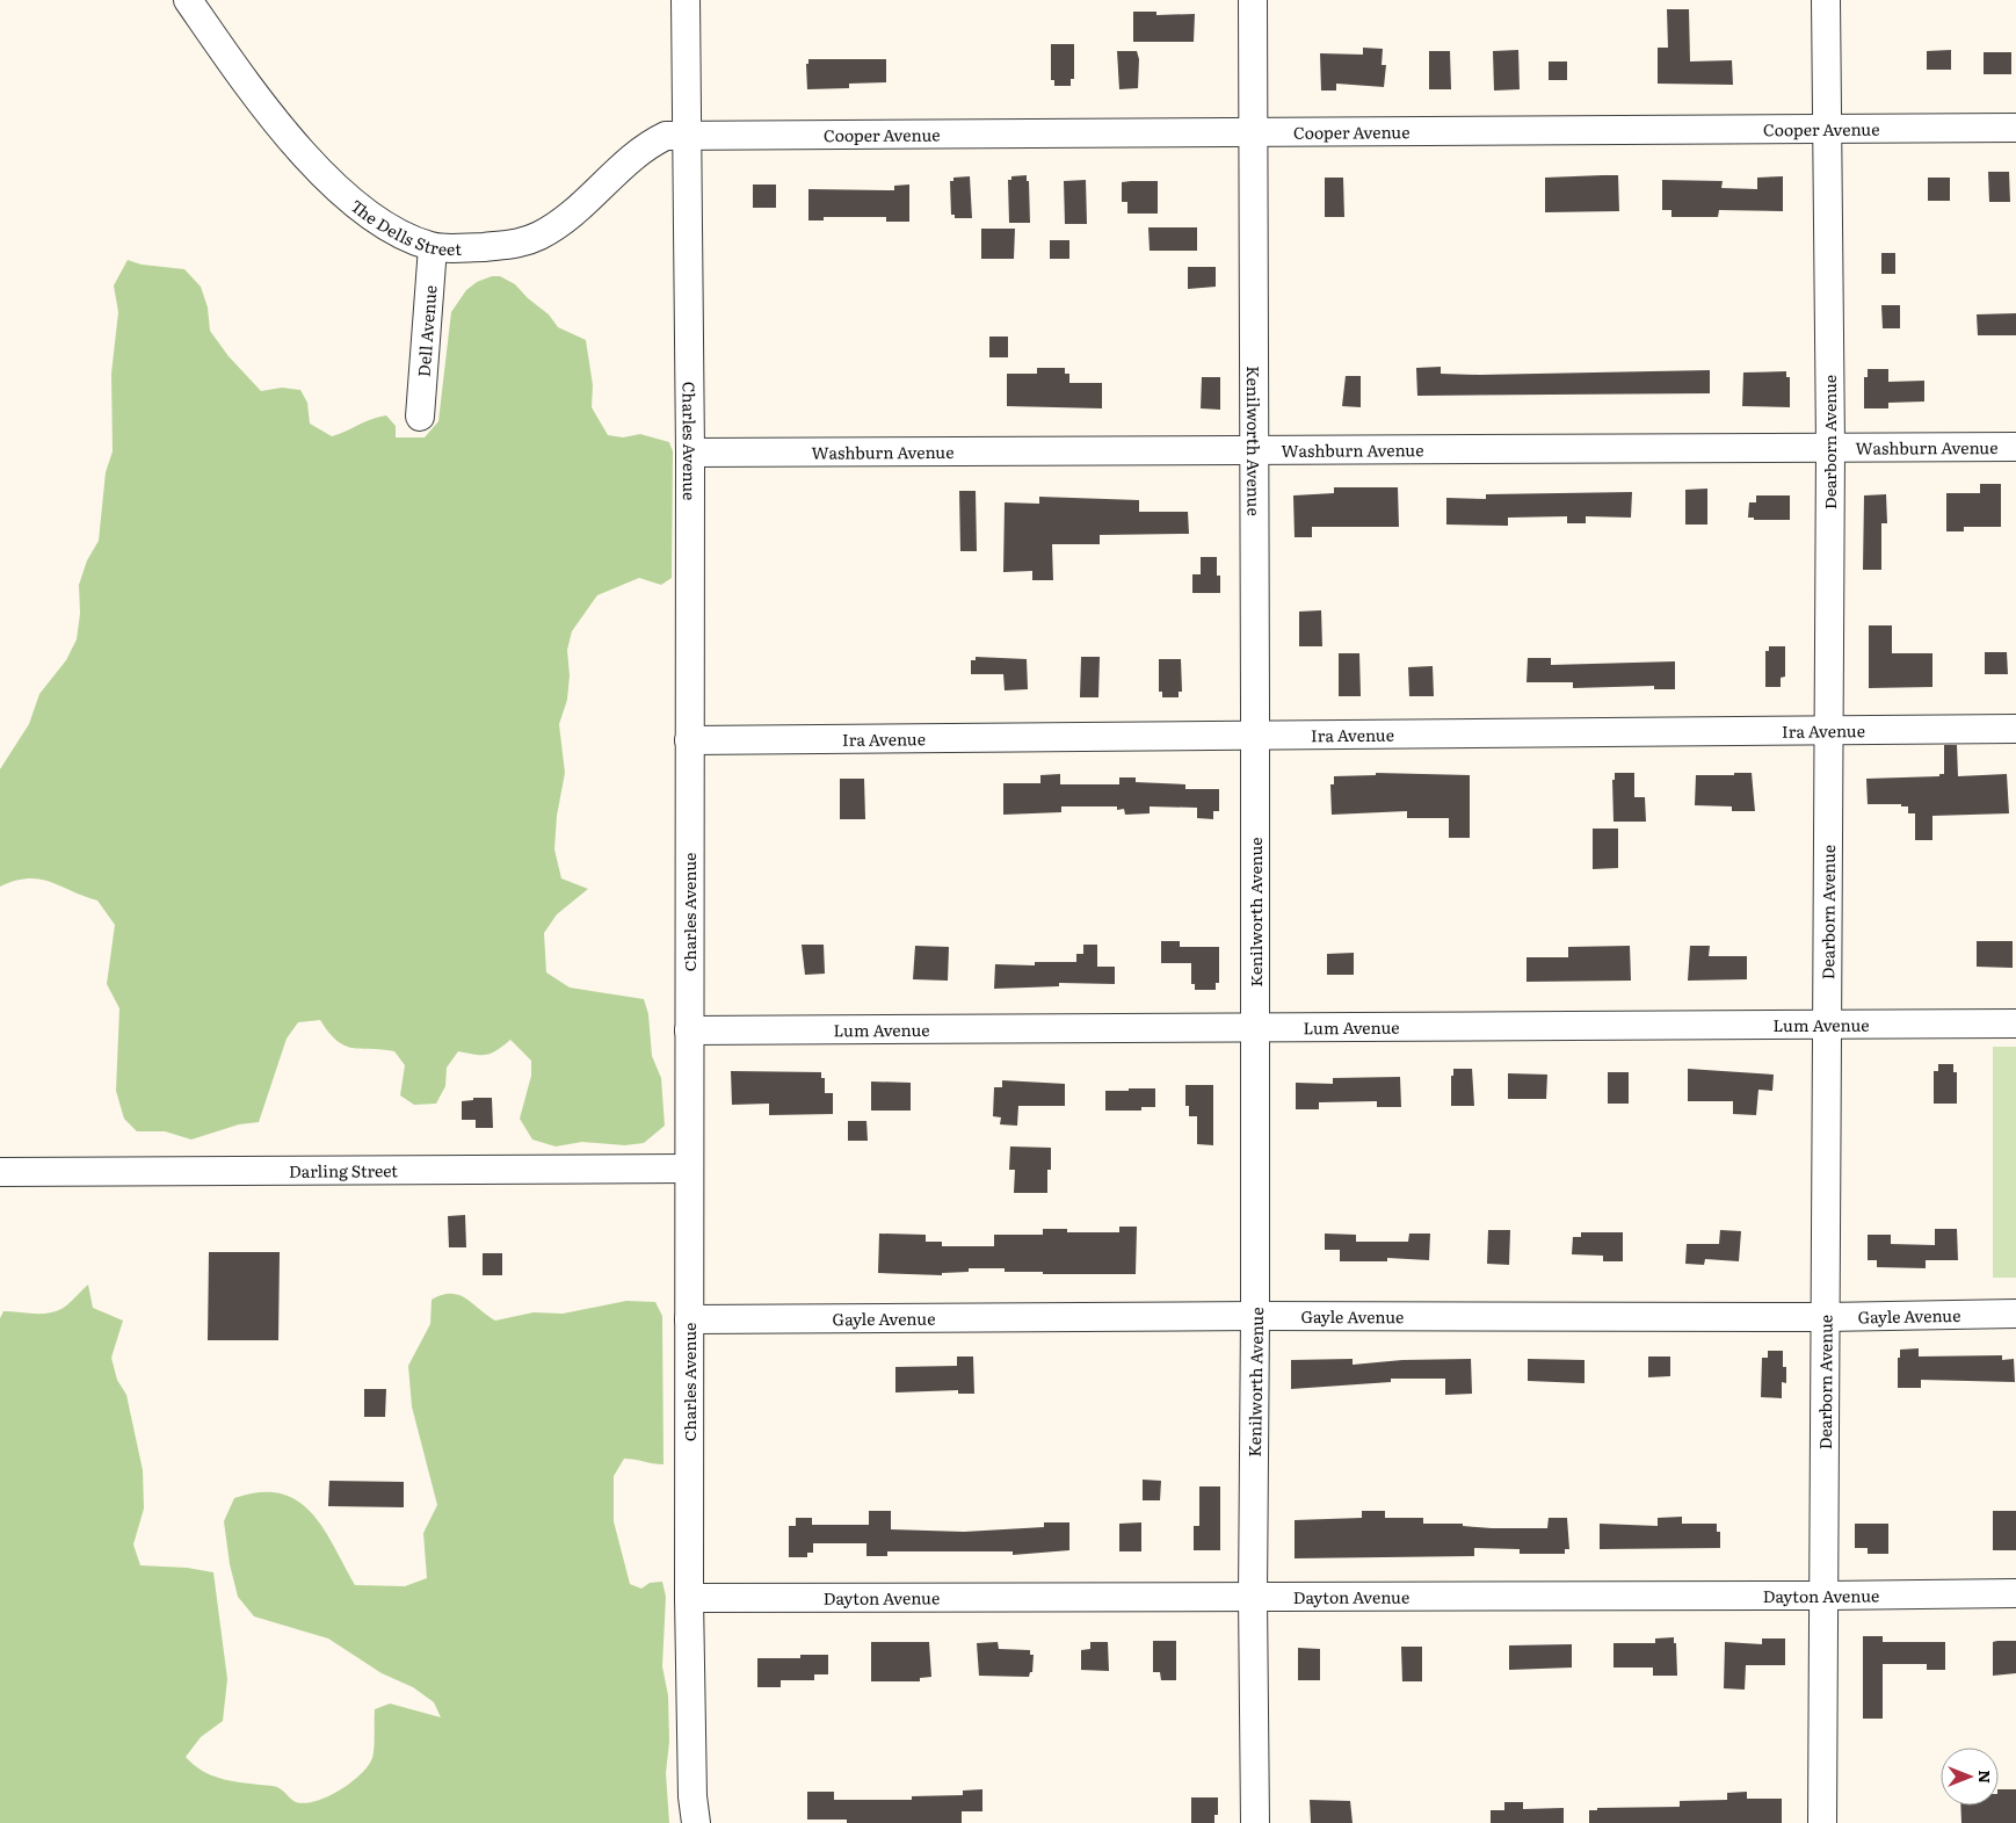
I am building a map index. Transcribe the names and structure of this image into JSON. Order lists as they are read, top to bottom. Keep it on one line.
{"streets":{"street":["Cooper Avenue","The Dells Street","Dell Avenue","Charles Avenue","Kenilworth Avenue","Dearborn Avenue","Washburn Avenue","Ira Avenue","Lum Avenue","Darling Street","Gayle Avenue","Dayton Avenue"]},"crossings":[["Cooper Avenue","The Dells Street"],["Cooper Avenue","Charles Avenue"],["Cooper Avenue","Kenilworth Avenue"],["Cooper Avenue","Dearborn Avenue"],["The Dells Street","Dell Avenue"],["The Dells Street","Charles Avenue"],["Charles Avenue","Washburn Avenue"],["Charles Avenue","Ira Avenue"],["Charles Avenue","Lum Avenue"],["Charles Avenue","Darling Street"],["Charles Avenue","Gayle Avenue"],["Charles Avenue","Dayton Avenue"],["Kenilworth Avenue","Washburn Avenue"],["Kenilworth Avenue","Ira Avenue"],["Kenilworth Avenue","Lum Avenue"],["Kenilworth Avenue","Gayle Avenue"],["Kenilworth Avenue","Dayton Avenue"],["Dearborn Avenue","Washburn Avenue"],["Dearborn Avenue","Ira Avenue"],["Dearborn Avenue","Lum Avenue"],["Dearborn Avenue","Gayle Avenue"],["Dearborn Avenue","Dayton Avenue"]],"north":"right"}
